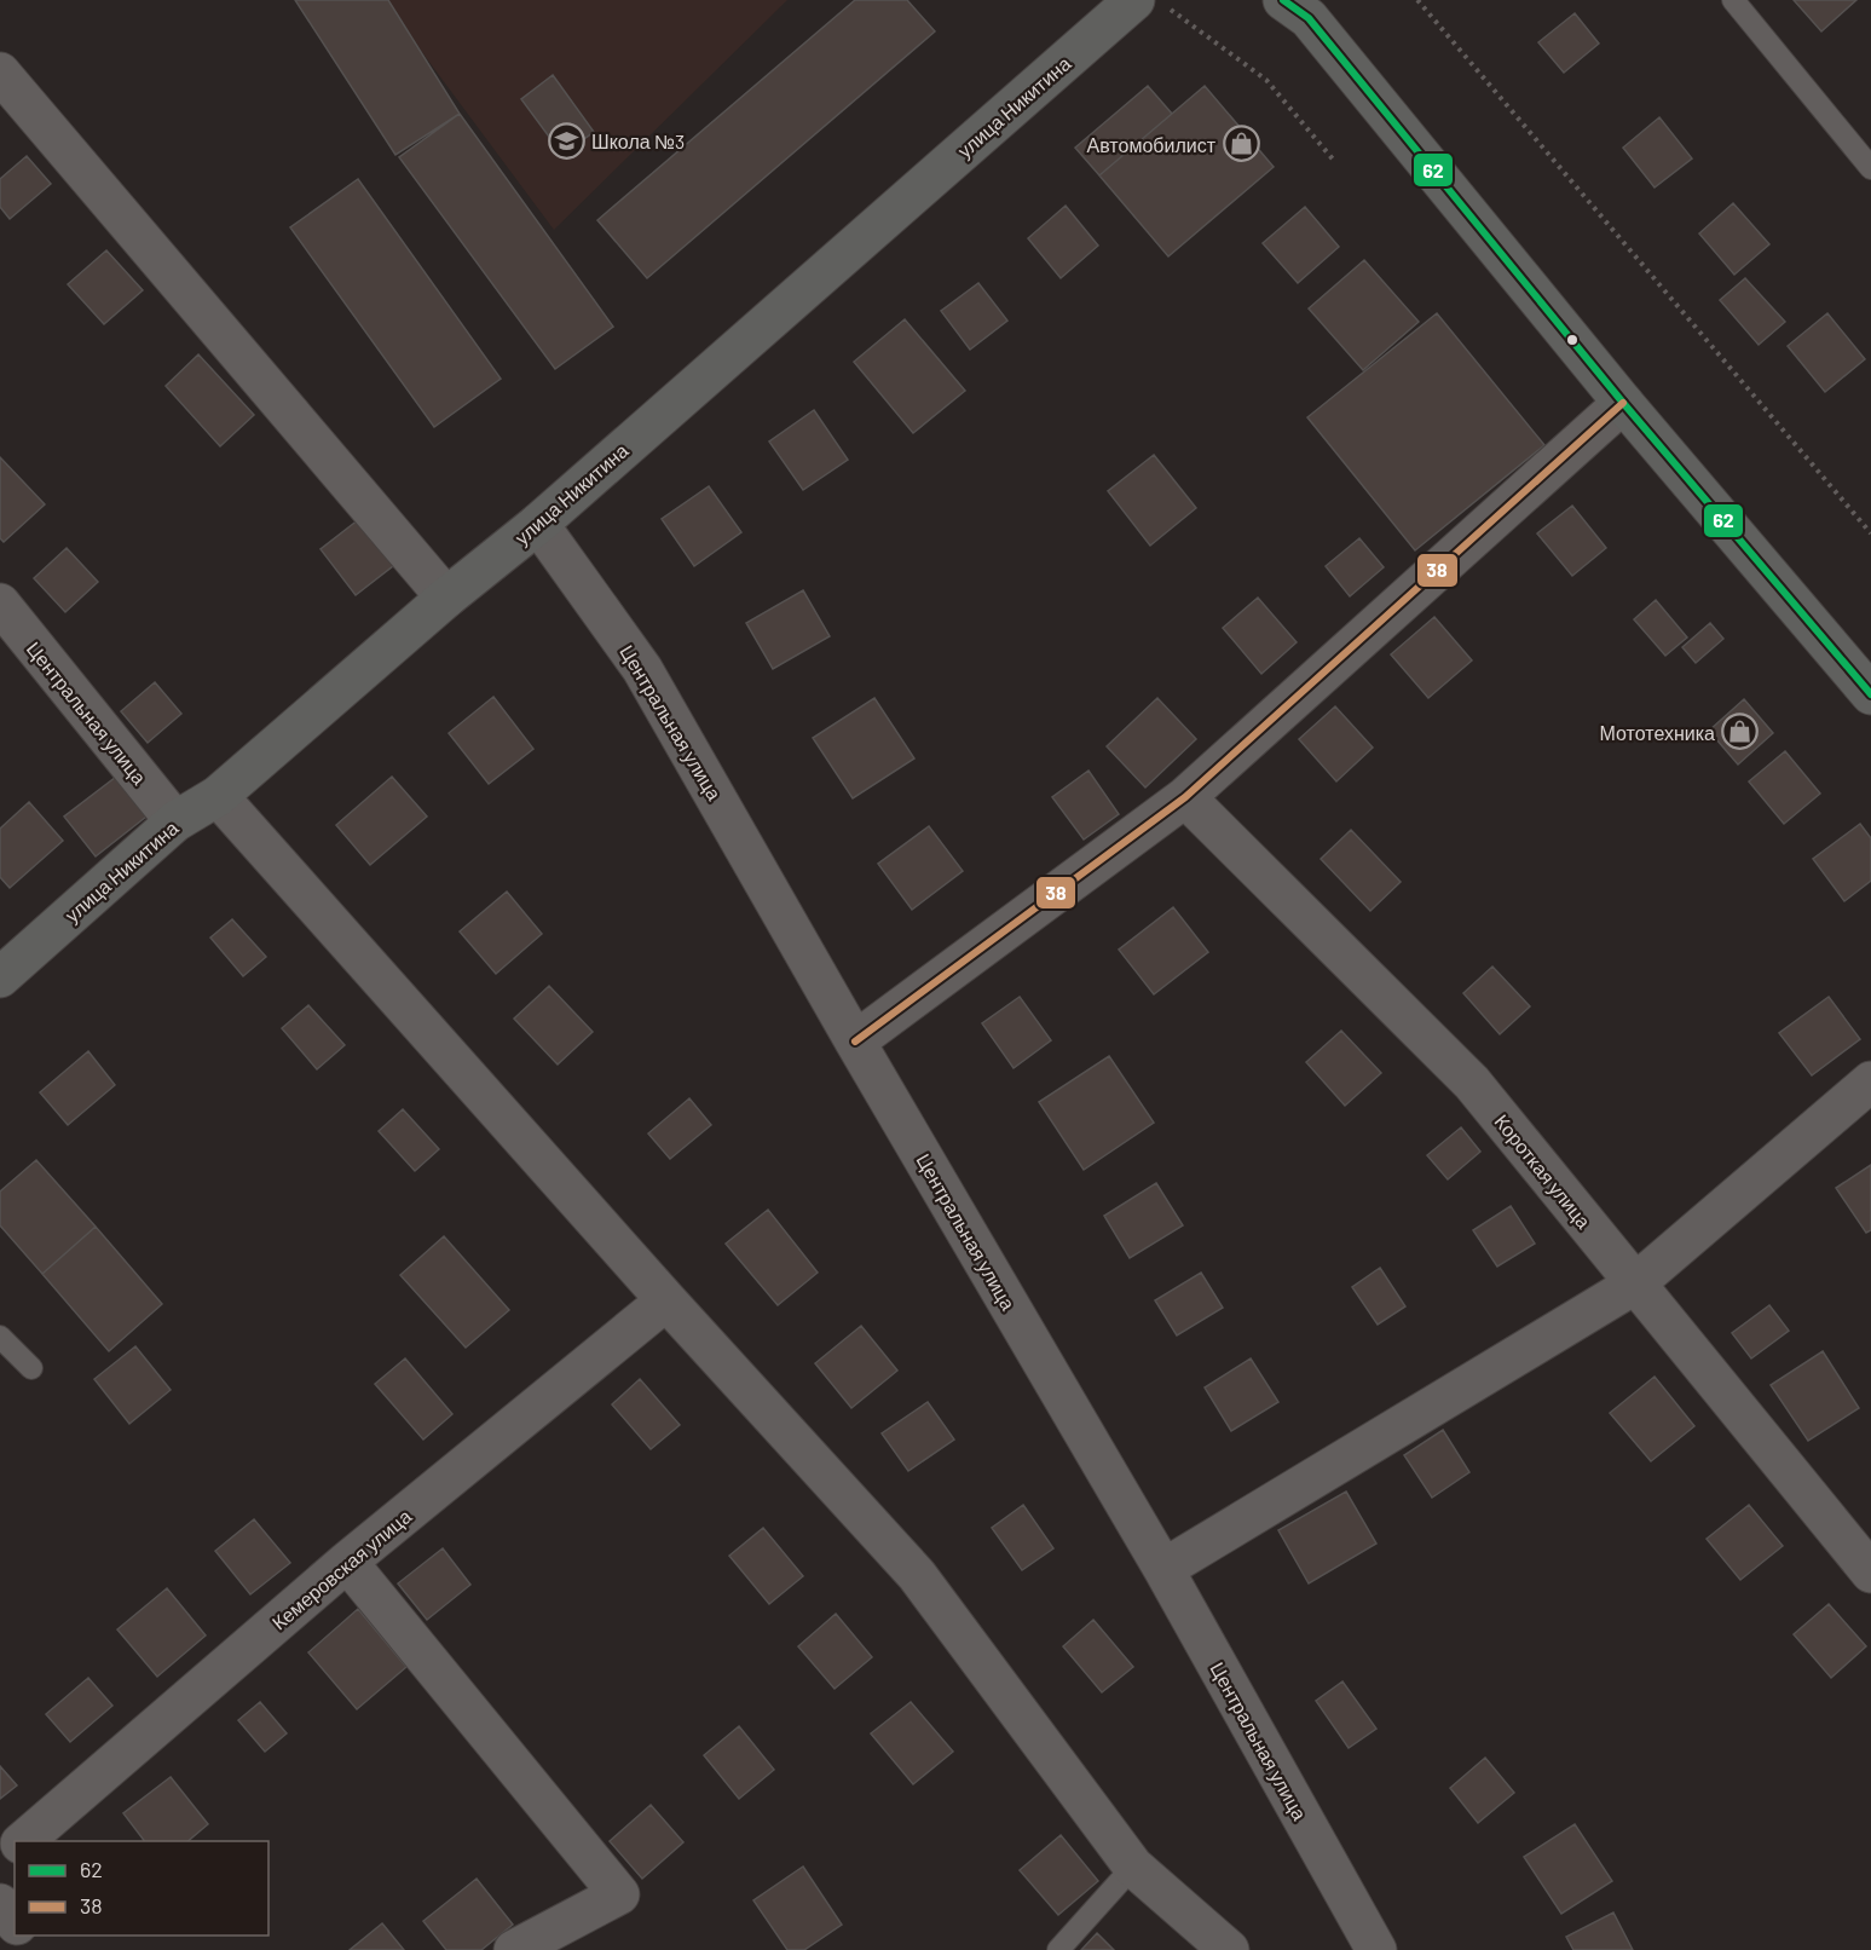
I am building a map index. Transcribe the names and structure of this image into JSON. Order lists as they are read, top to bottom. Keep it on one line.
{"streets":{"street":["улица Никитина","Центральная улица","Короткая улица","Кемеровская улица"]},"crossings":[["улица Никитина","Центральная улица"]],"places":{"school or university":["Школа №3"],"shop":["Автомобилист","Мототехника"]},"lines":["transit line 62","transit line 38"],"legend":["62","38"]}
